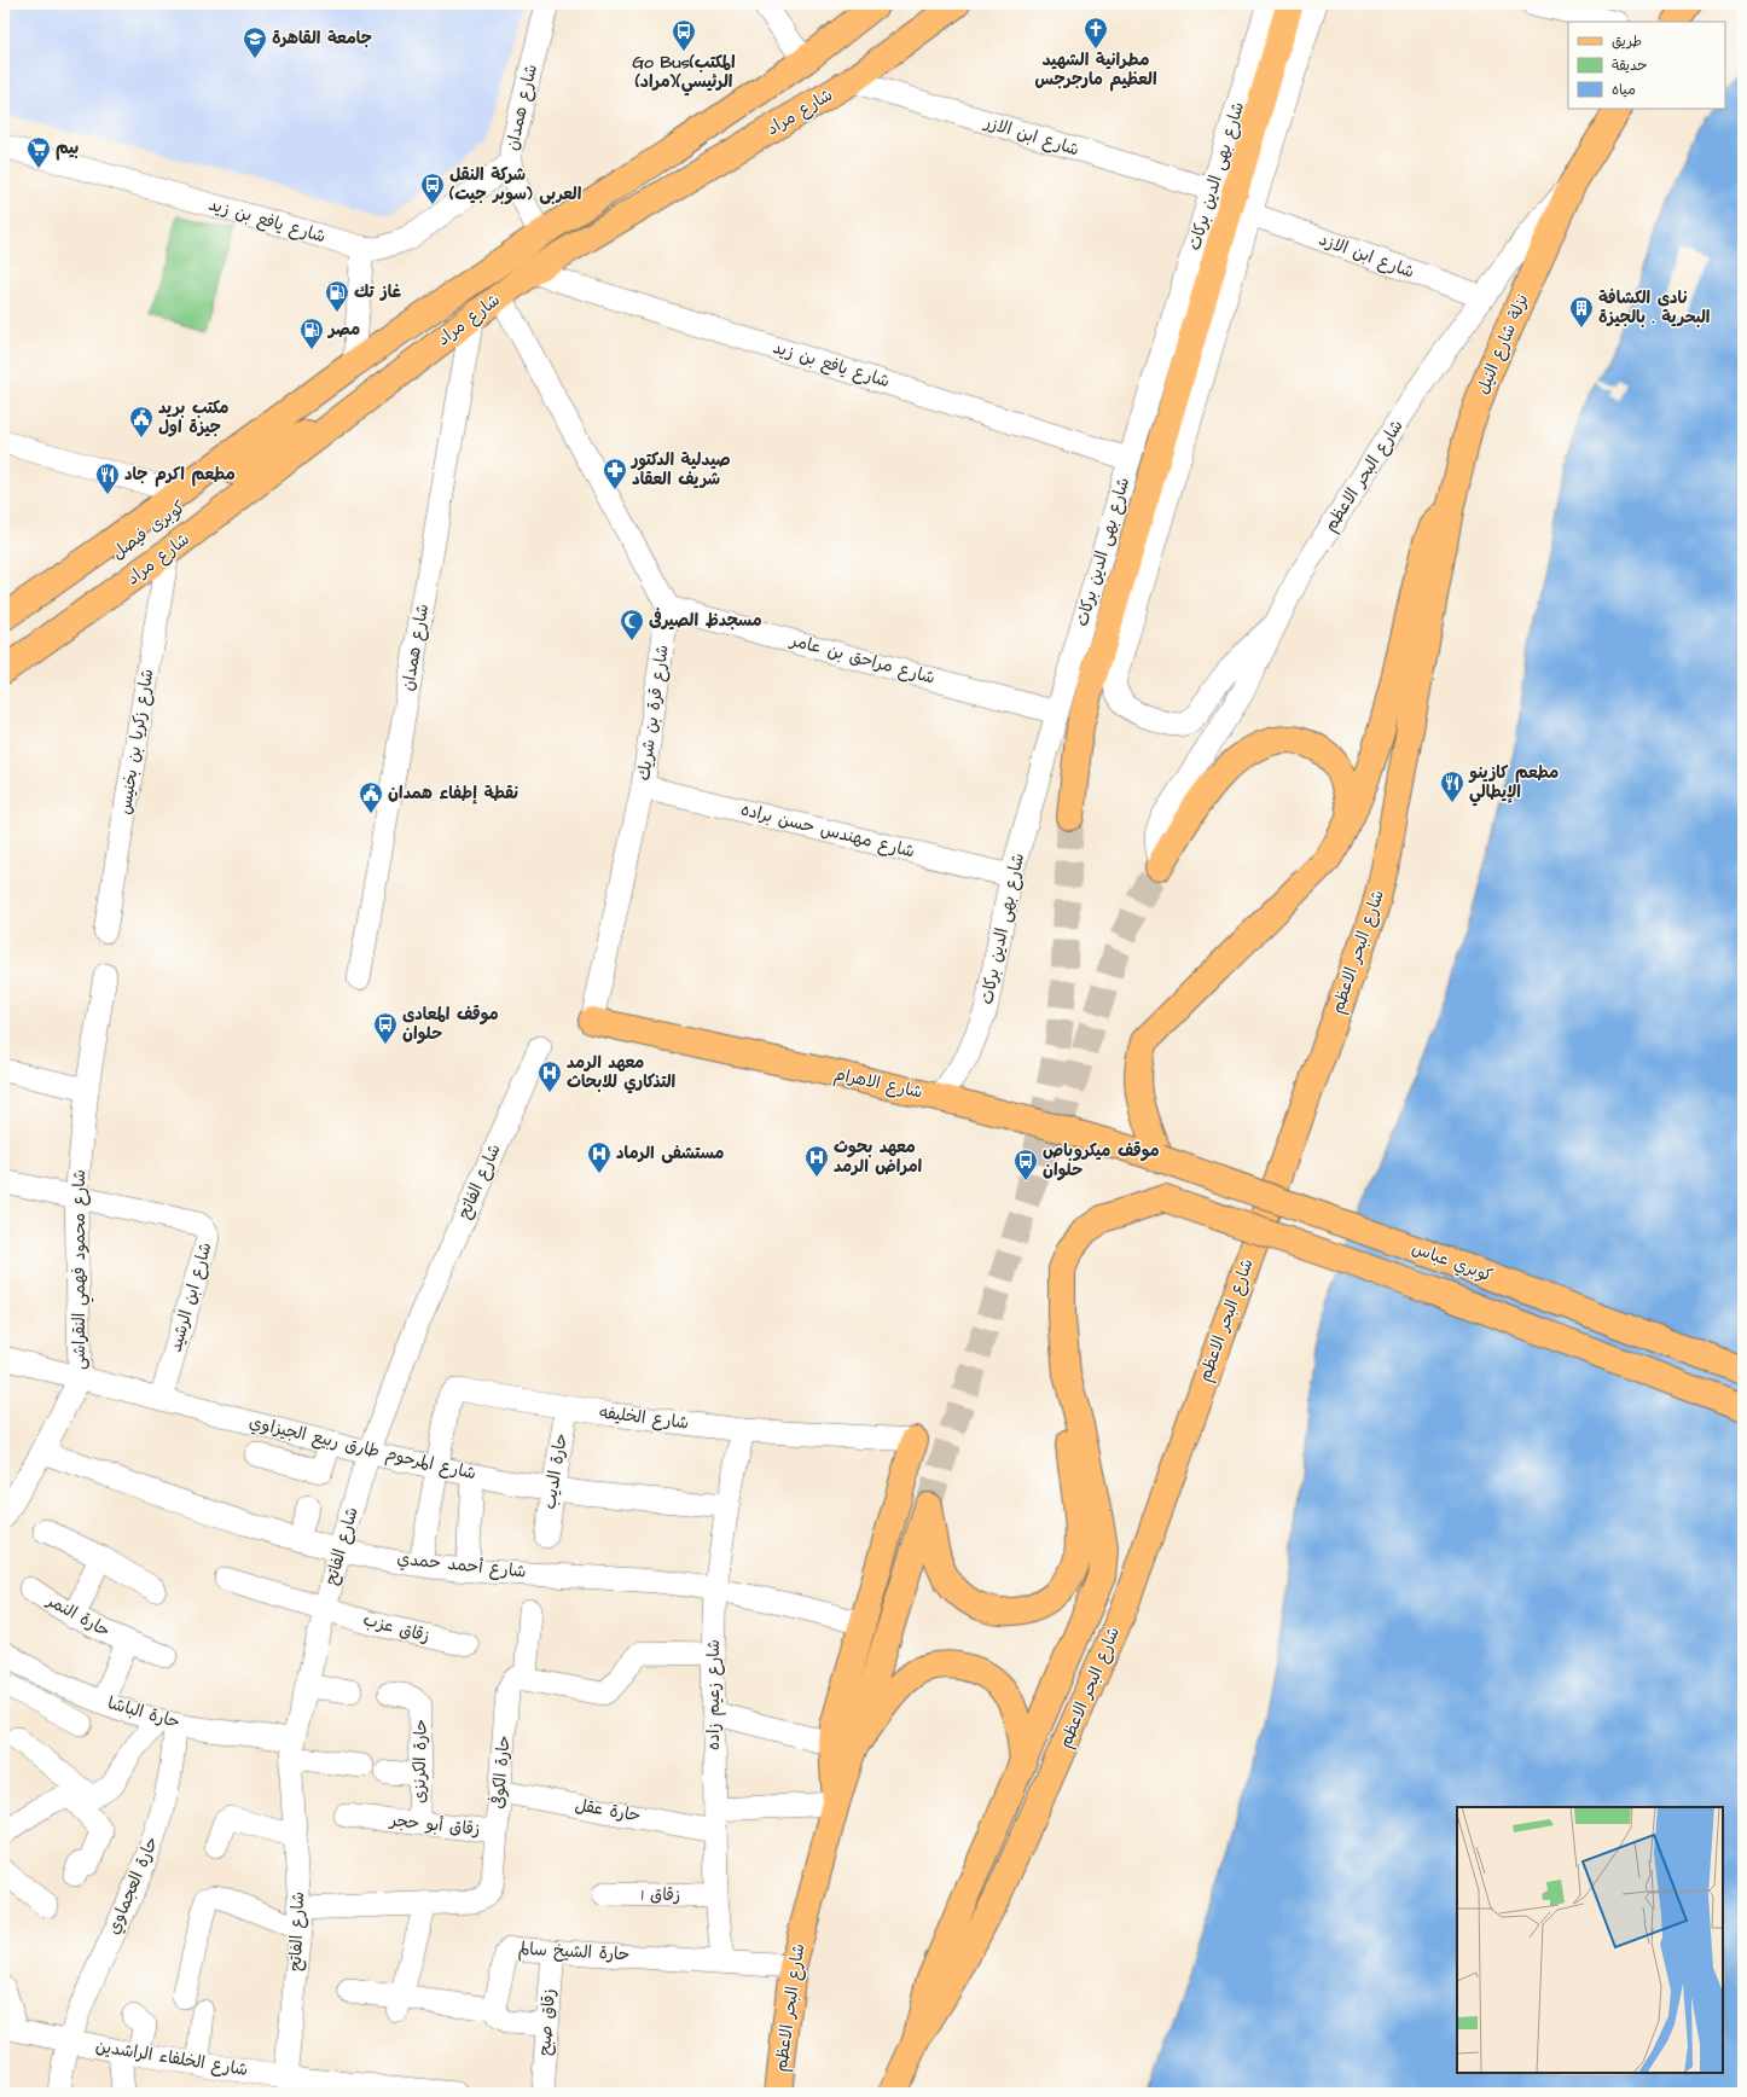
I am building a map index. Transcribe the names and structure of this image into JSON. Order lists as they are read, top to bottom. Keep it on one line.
{"streets":{"main road":["شارع مراد","شارع بهى الدين بركات","نزلة شارع النيل","شارع البحر الاعظم","كوبرى فيصل","شارع الاهرام","كوبري عباس"],"street":["شارع همدان","شارع ابن الازر","شارع يافع بن زيد","شارع ابن الازد","شارع مراحق بن عامر","شارع قرة بن شريك","شارع زكريا بن بخنيس","شارع مهندس حسن براده","شارع الفاتح","شارع محمود فهمي النقراشى","شارع ابن الرشيد","شارع الخليفه","شارع المرحوم طارق ربيع الجيزاوي","حارة الديب","شارع أحمد حمدي","حارة النمر","زقاق عزب","شارع زعيم زاده","حارة الباشا","حارة الكرنزى","حارة الكوفى","حارة عقل","زقاق أبو حجر","حارة العجماوي","زقاق 1","حارة الشيخ سالم","زقاق صبح","شارع الخلفاء الراشدين"]},"crossings":[["شارع همدان","شارع مراد"],["شارع همدان","شارع يافع بن زيد"],["شارع مراد","شارع ابن الازر"],["شارع مراد","شارع يافع بن زيد"],["شارع مراد","كوبرى فيصل"],["شارع مراد","شارع زكريا بن بخنيس"],["شارع ابن الازر","شارع بهى الدين بركات"],["شارع بهى الدين بركات","شارع يافع بن زيد"],["شارع بهى الدين بركات","شارع مراحق بن عامر"],["شارع بهى الدين بركات","شارع مهندس حسن براده"],["شارع بهى الدين بركات","شارع الاهرام"],["شارع ابن الازد","شارع البحر الاعظم"],["نزلة شارع النيل","شارع البحر الاعظم"],["شارع البحر الاعظم","حارة عقل"],["شارع البحر الاعظم","حارة الشيخ سالم"],["شارع مراحق بن عامر","شارع قرة بن شريك"],["شارع قرة بن شريك","شارع مهندس حسن براده"],["شارع قرة بن شريك","شارع الاهرام"],["شارع الاهرام","كوبري عباس"],["شارع الفاتح","شارع المرحوم طارق ربيع الجيزاوي"],["شارع الفاتح","شارع أحمد حمدي"],["شارع الفاتح","زقاق عزب"],["شارع الفاتح","حارة الباشا"],["شارع الفاتح","حارة الكوفى"],["شارع الفاتح","شارع الخلفاء الراشدين"],["شارع محمود فهمي النقراشى","شارع ابن الرشيد"],["شارع محمود فهمي النقراشى","شارع المرحوم طارق ربيع الجيزاوي"],["شارع محمود فهمي النقراشى","شارع أحمد حمدي"],["شارع ابن الرشيد","شارع المرحوم طارق ربيع الجيزاوي"],["شارع الخليفه","شارع المرحوم طارق ربيع الجيزاوي"],["شارع الخليفه","حارة الديب"],["شارع الخليفه","شارع زعيم زاده"],["شارع المرحوم طارق ربيع الجيزاوي","حارة الديب"],["شارع المرحوم طارق ربيع الجيزاوي","شارع زعيم زاده"],["شارع أحمد حمدي","شارع زعيم زاده"],["حارة النمر","حارة الباشا"],["شارع زعيم زاده","حارة عقل"],["شارع زعيم زاده","زقاق 1"],["شارع زعيم زاده","حارة الشيخ سالم"],["حارة الباشا","حارة العجماوي"],["حارة الكرنزى","زقاق أبو حجر"],["حارة الكوفى","حارة عقل"],["حارة الكوفى","زقاق أبو حجر"],["حارة العجماوي","شارع الخلفاء الراشدين"],["حارة الشيخ سالم","زقاق صبح"]],"places":{"church":["مطرانية الشهيد العظيم مارجرجس"],"bus stop":["Go Bus(المكتب الرئيسي)(مراد)","شركة النقل العربى (سوبر جيت)","موقف المعادى حلوان","موقف ميكروباص حلوان"],"school or university":["جامعة القاهرة"],"supermarket":["بيم"],"fuel station":["غاز تك","مصر"],"building":["نادى الكشافة البحرية . بالجيزة"],"public building":["مكتب بريد جيزة اول","نقطة إطفاء همدان"],"pharmacy":["صيدلية الدكتور شريف العقاد"],"restaurant":["مطعم اكرم جاد","مطعم كازينو الإيطالي"],"mosque":["مسجدظ الصيرفى"],"hospital":["معهد الرمد التذكاري للابحاث","مستشفى الرماد","معهد بحوث امراض الرمد"]},"legend":["طريق","حديقة","مياه"]}
